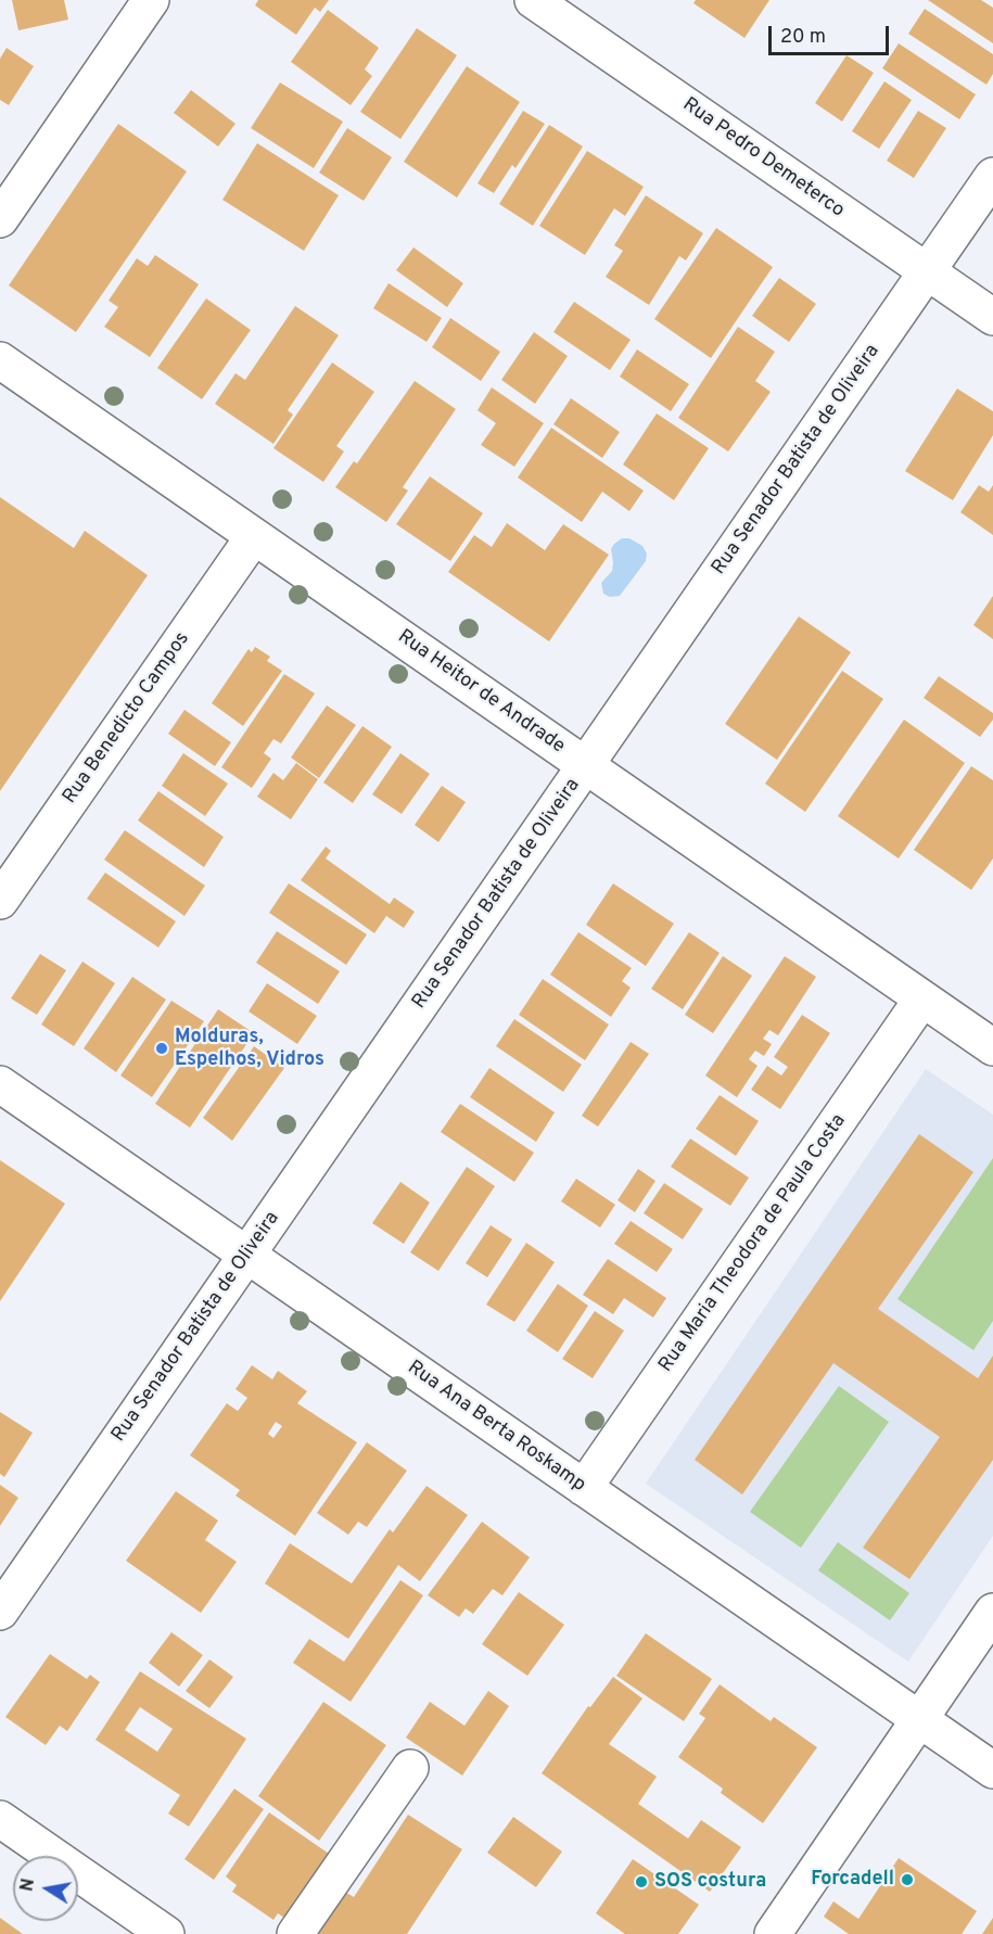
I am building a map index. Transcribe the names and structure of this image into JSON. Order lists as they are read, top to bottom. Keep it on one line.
{"streets":{"street":["Rua Pedro Demeterco","Rua Senador Batista de Oliveira","Rua Heitor de Andrade","Rua Benedicto Campos","Rua Maria Theodora de Paula Costa","Rua Ana Berta Roskamp"]},"crossings":[["Rua Pedro Demeterco","Rua Senador Batista de Oliveira"],["Rua Senador Batista de Oliveira","Rua Heitor de Andrade"],["Rua Senador Batista de Oliveira","Rua Ana Berta Roskamp"],["Rua Heitor de Andrade","Rua Benedicto Campos"],["Rua Heitor de Andrade","Rua Maria Theodora de Paula Costa"],["Rua Maria Theodora de Paula Costa","Rua Ana Berta Roskamp"]],"places":["Molduras, Espelhos, Vidros","Forcadell","SOS costura"],"scale_bar":"20 m","north":"left"}
